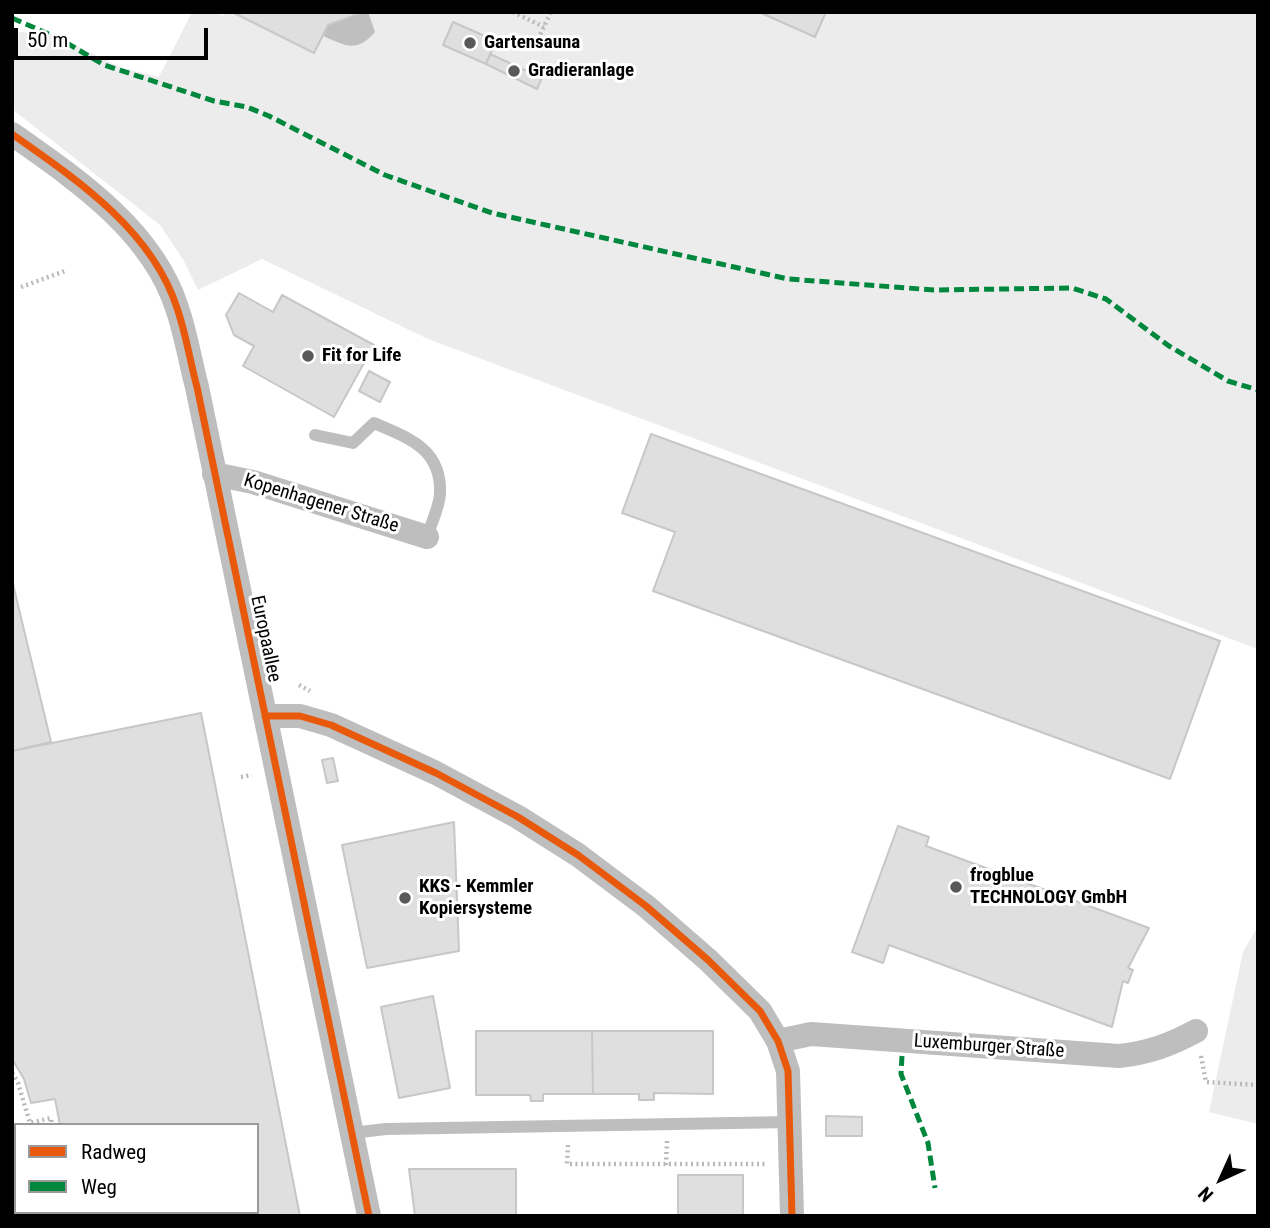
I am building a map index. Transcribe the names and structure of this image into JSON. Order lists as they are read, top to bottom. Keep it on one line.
{"streets":{"street":["Kopenhagener Straße","Europaallee","Luxemburger Straße"]},"crossings":[["Kopenhagener Straße","Europaallee"]],"places":["Gartensauna","Gradieranlage","Fit for Life","frogblue TECHNOLOGY GmbH","KKS - Kemmler Kopiersysteme"],"legend":["Radweg","Weg"],"scale_bar":"50 m","north":"bottom left"}
